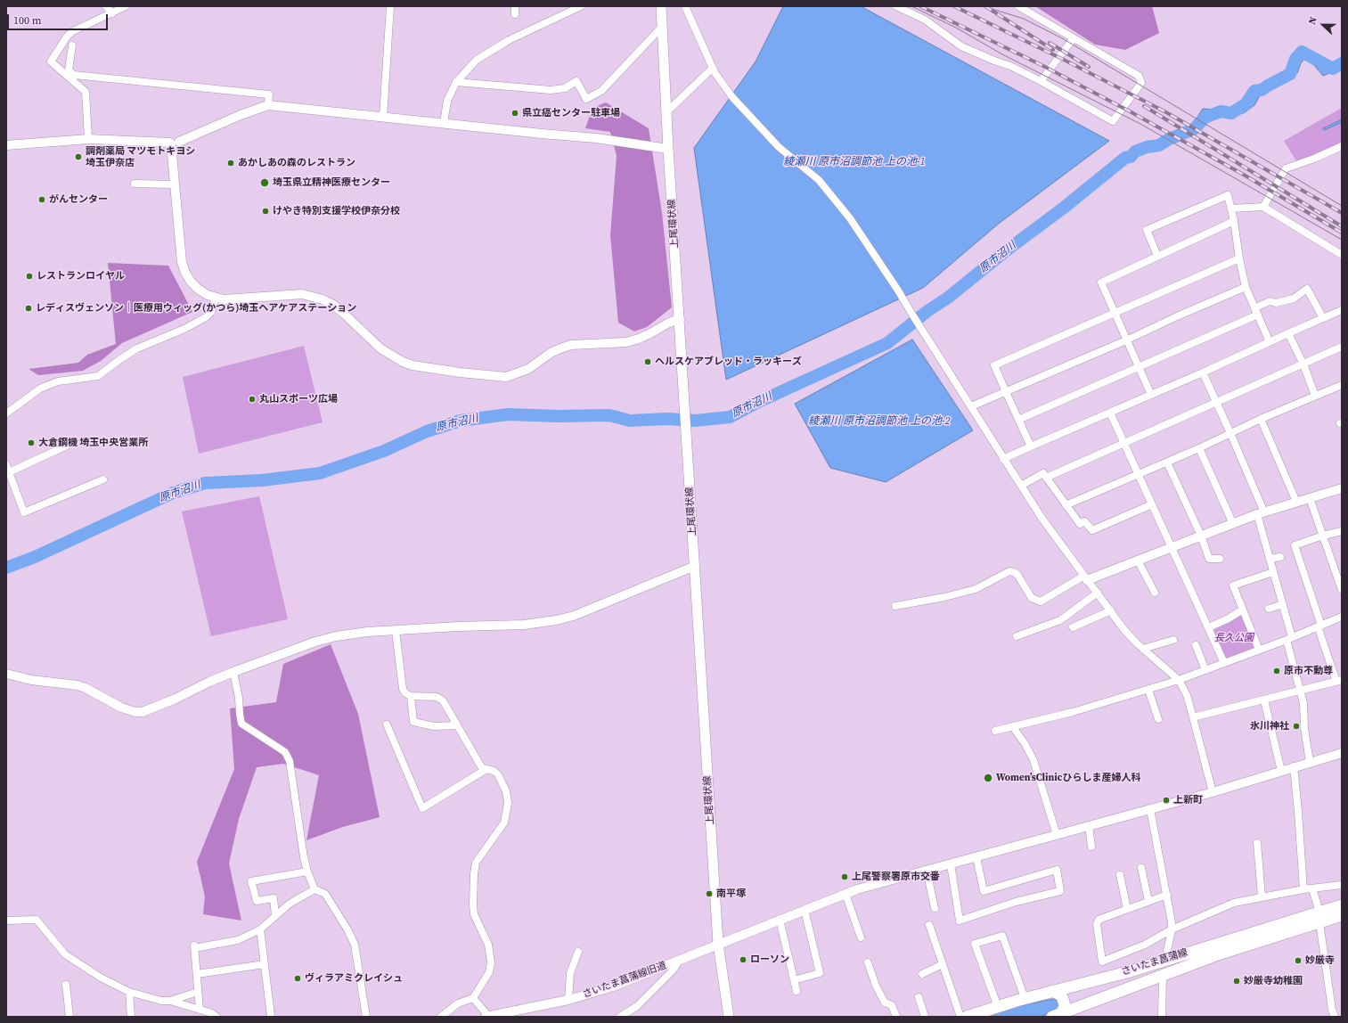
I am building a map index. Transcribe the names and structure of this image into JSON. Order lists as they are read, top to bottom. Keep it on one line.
{"streets":{"main road":["上尾環状線","さいたま菖蒲線"],"street":["さいたま菖蒲線旧道"]},"crossings":[["上尾環状線","さいたま菖蒲線旧道"]],"water":["綾瀬川 原市沼調節池 上の池-1","原市沼川","綾瀬川 原市沼調節池 上の池-2"],"parks":["長久公園"],"places":["県立癌センター駐車場","調剤薬局 マツモトキヨシ 埼玉伊奈店","あかしあの森のレストラン","埼玉県立精神医療センター","がんセンター","けやき特別支援学校伊奈分校","レストランロイヤル","レディスヴェンソン｜医療用ウィッグ(かつら)埼玉ヘアケアステーション","ヘルスケアブレッド・ラッキーズ","丸山スポーツ広場","大倉鋼機 埼玉中央営業所","原市不動尊","氷川神社","Women’sClinicひらしま産婦人科","上新町","上尾警察署原市交番","南平塚","ローソン","妙厳寺","ヴィラアミクレイシュ","妙厳寺幼稚園"],"scale_bar":"100 m","north":"left"}
